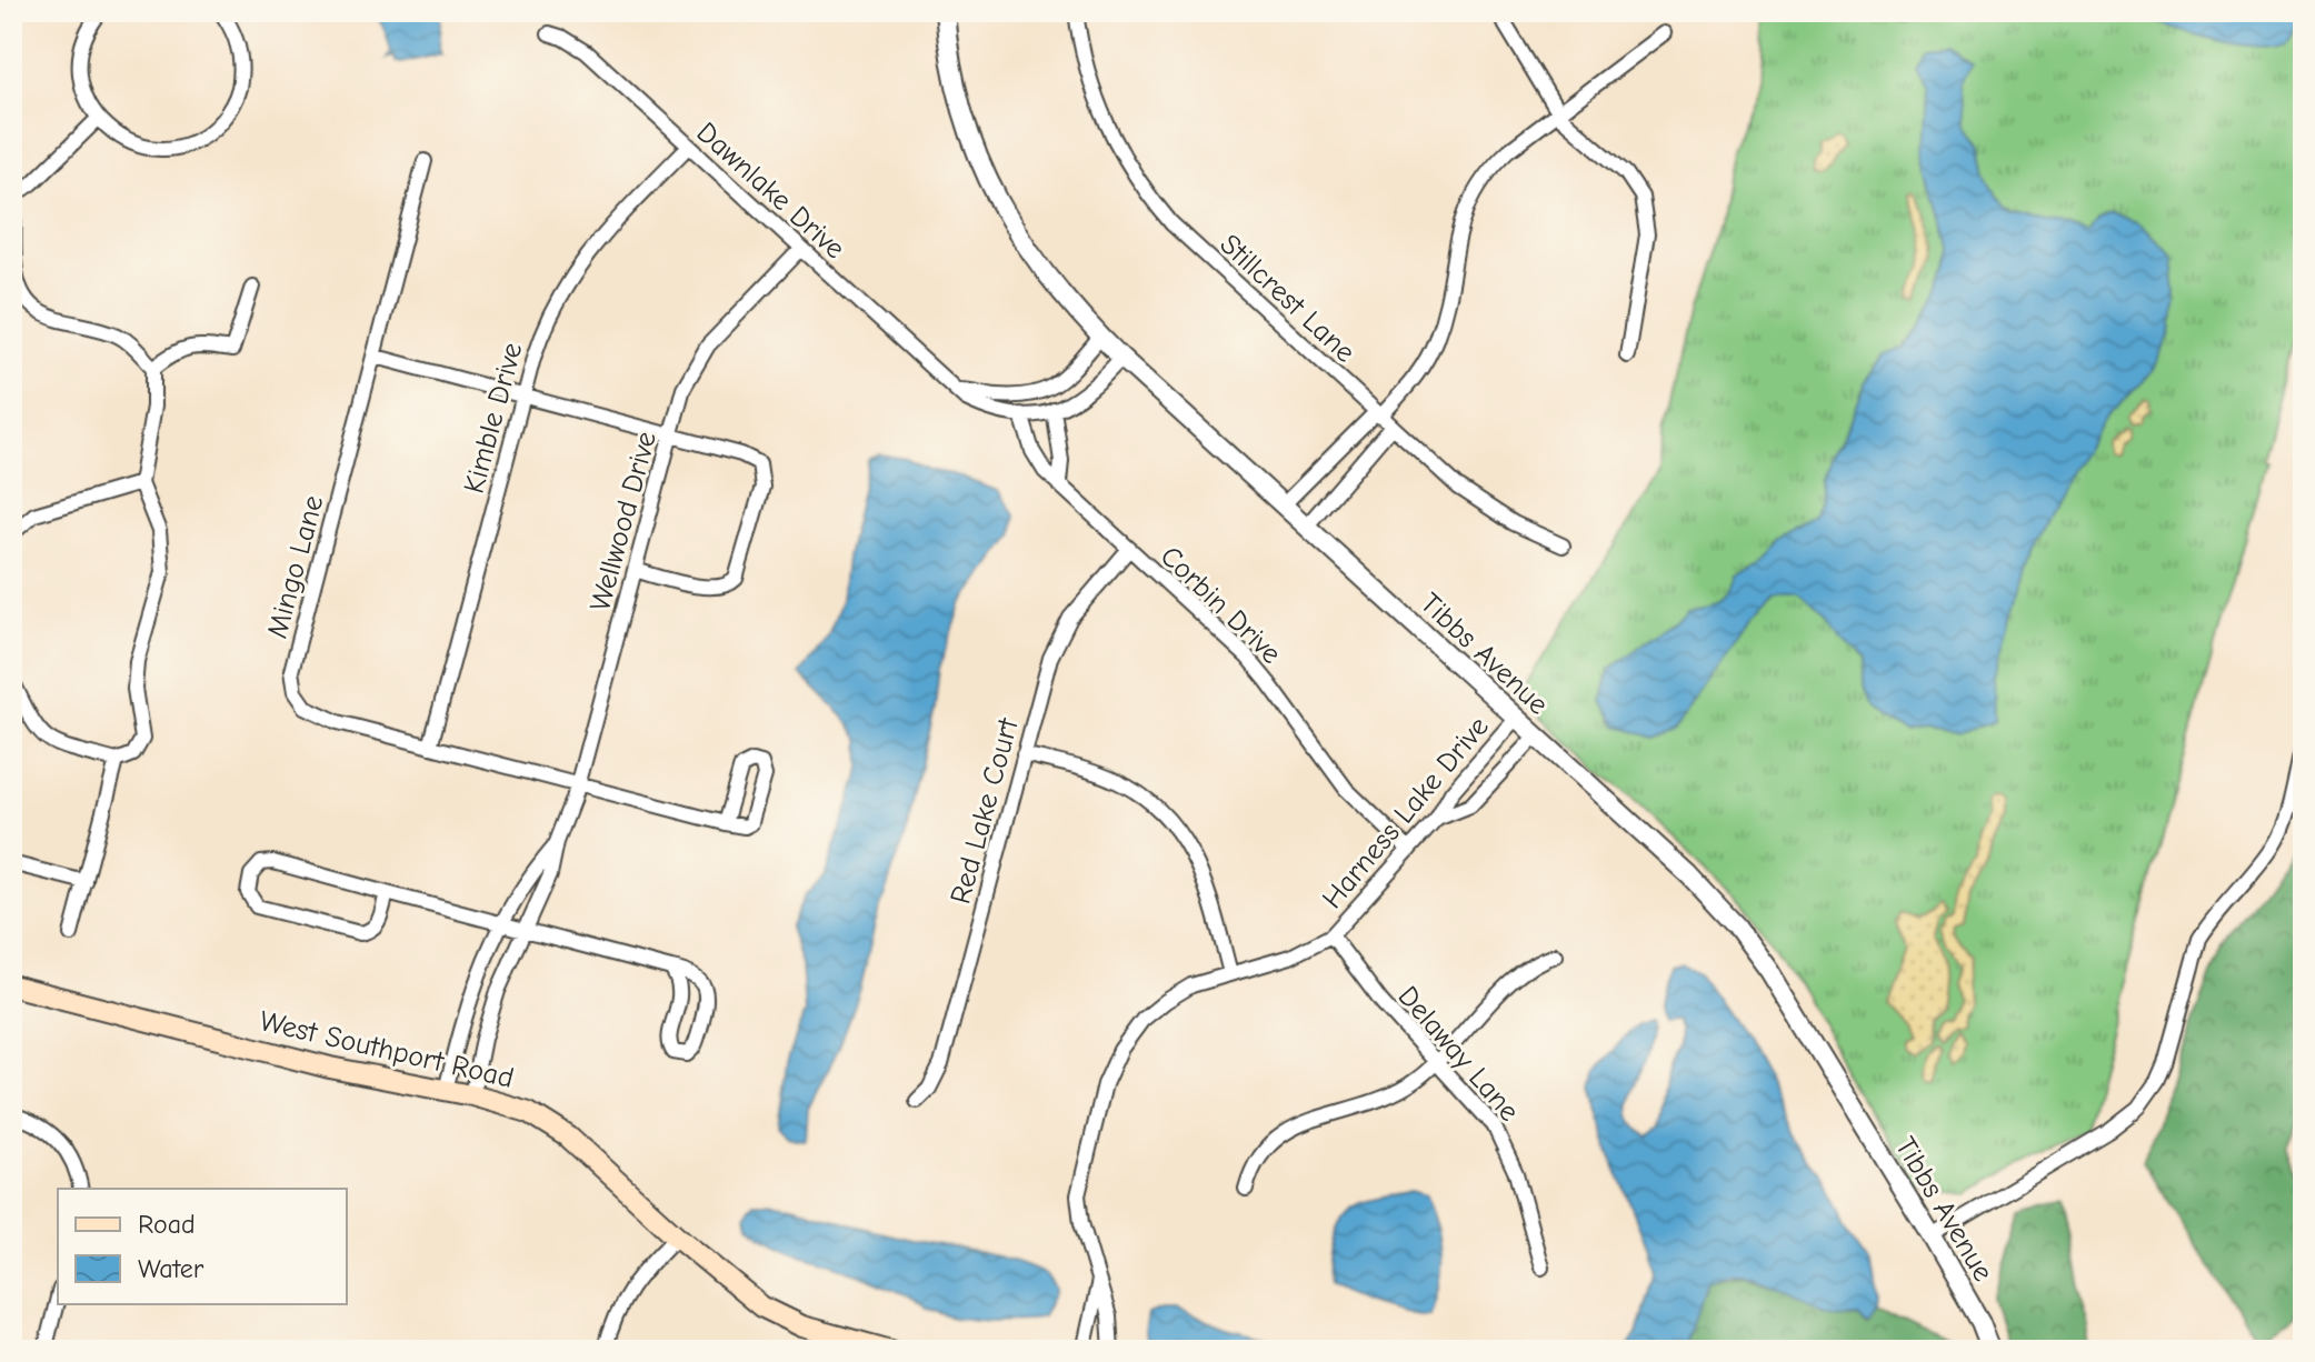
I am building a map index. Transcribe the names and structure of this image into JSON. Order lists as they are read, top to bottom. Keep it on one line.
{"streets":{"main road":["West Southport Road"],"street":["Dawnlake Drive","Stillcrest Lane","Kimble Drive","Wellwood Drive","Mingo Lane","Corbin Drive","Tibbs Avenue","Red Lake Court","Harness Lake Drive","Delaway Lane"]},"crossings":[["Dawnlake Drive","Kimble Drive"],["Dawnlake Drive","Wellwood Drive"],["Dawnlake Drive","Corbin Drive"],["Dawnlake Drive","Tibbs Avenue"],["Kimble Drive","Mingo Lane"],["Wellwood Drive","Mingo Lane"],["Wellwood Drive","West Southport Road"],["Corbin Drive","Red Lake Court"],["Corbin Drive","Harness Lake Drive"],["Tibbs Avenue","Harness Lake Drive"],["Harness Lake Drive","Delaway Lane"]],"legend":["Road","Water"]}
